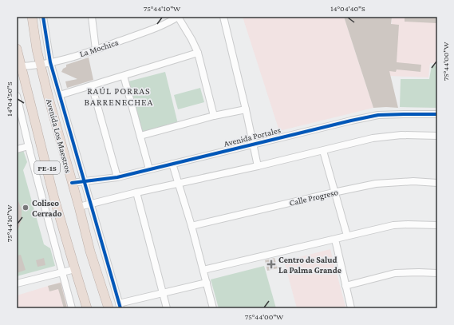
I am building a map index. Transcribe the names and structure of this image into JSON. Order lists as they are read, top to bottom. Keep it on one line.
{"streets":{"highway":["Avenida Los Maestros","PE-1S"],"street":["La Mochica","Avenida Portales","Calle Progreso"]},"crossings":[["La Mochica","Avenida Los Maestros"],["La Mochica","PE-1S"],["Avenida Los Maestros","Avenida Portales"]],"districts":["RAÚL PORRAS BARRENECHEA"],"places":{"other":["Coliseo Cerrado"],"health":["Centro de Salud La Palma Grande"]},"coordinates":["75°44'10\"W","14°04'40\"S","75°44'00\"W","14°04'50\"S"]}
